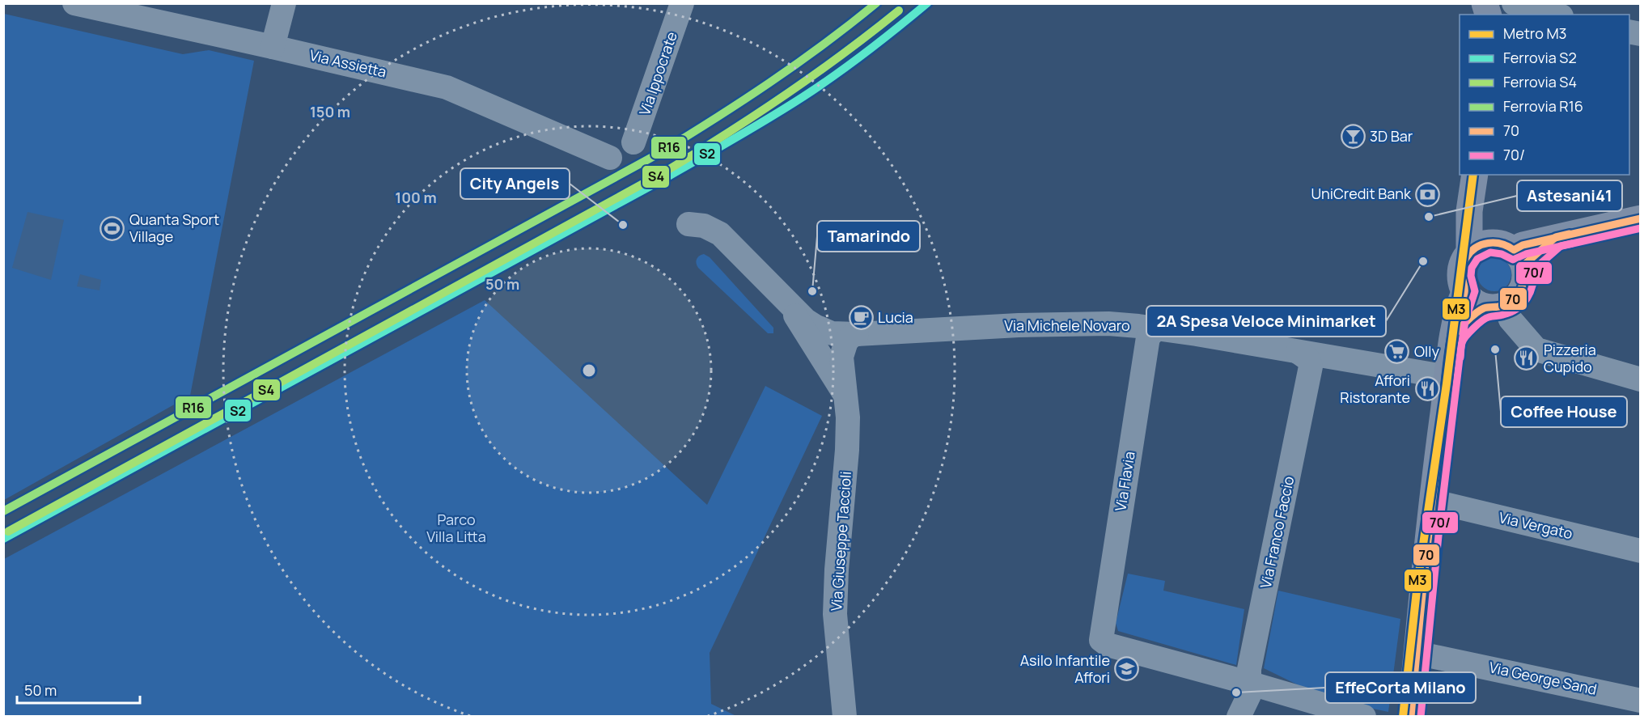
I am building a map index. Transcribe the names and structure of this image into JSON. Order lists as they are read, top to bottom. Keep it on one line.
{"streets":{"street":["Via Assietta","Via Ippocrate","Via Michele Novaro","Via Flavia","Via Vergato","Via Franco Faccio","Via Giuseppe Taccioli","Via George Sand"]},"crossings":[["Via Michele Novaro","Via Flavia"],["Via Michele Novaro","Via Franco Faccio"],["Via Michele Novaro","Via Giuseppe Taccioli"],["Via Flavia","Via Franco Faccio"]],"parks":["Parco Villa Litta"],"places":{"bar":["3D Bar"],"bank":["UniCredit Bank"],"other":["Astesani41","City Angels","2A Spesa Veloce Minimarket","Tamarindo","Coffee House","EffeCorta Milano"],"sports":["Quanta Sport Village"],"cafe":["Lucia"],"supermarket":["Olly"],"restaurant":["Pizzeria Cupido","Affori Ristorante"],"school or university":["Asilo Infantile Affori"]},"lines":["rail line S2","rail line R16","rail line S4","metro line M3","transit line 70","transit line 70/"],"legend":["Metro M3","Ferrovia S2","Ferrovia S4","Ferrovia R16","70","70/"],"scale_bar":"50 m","rings":["150 m","100 m","50 m"]}
